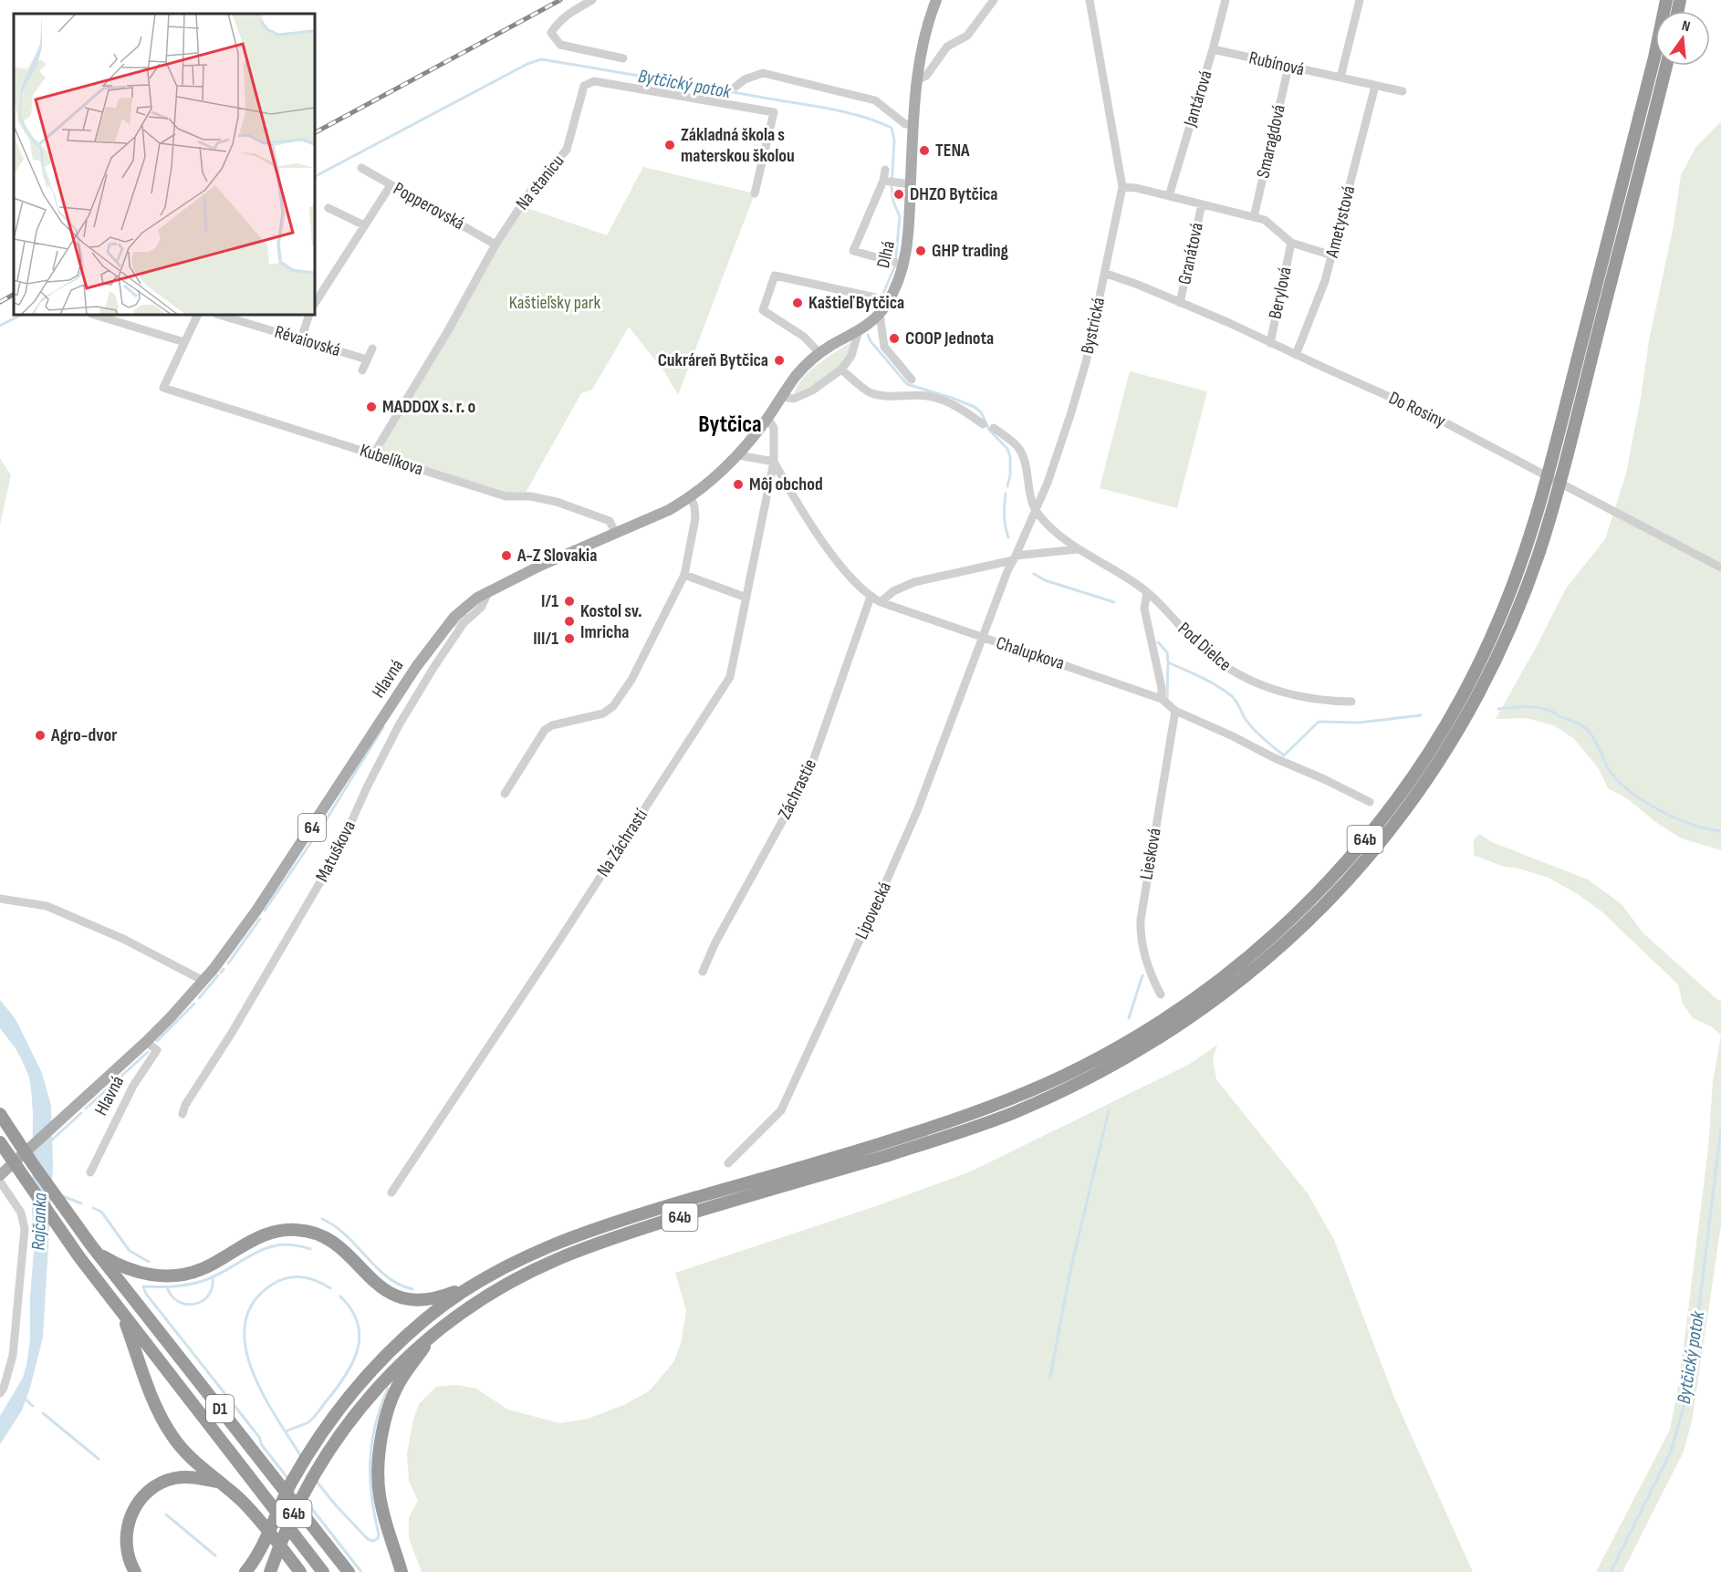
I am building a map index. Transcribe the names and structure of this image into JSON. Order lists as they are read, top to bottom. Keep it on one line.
{"streets":{"highway":["64b","D1"],"main road":["Dlhá","Hlavná","64"],"street":["Rubínová","Jantárová","Smaragdová","Na stanicu","Popperovská","Ametystová","Granátová","Berylová","Bystrická","Révaiovská","Do Rosiny","Kubelíkova","Pod Dielce","Chalupkova","Záchrastie","Na Záchrastí","Matuškova","Liesková","Lipovecká"]},"crossings":[["Rubínová","Jantárová"],["Rubínová","Smaragdová"],["Rubínová","Ametystová"],["Na stanicu","Popperovská"],["Na stanicu","Kubelíkova"],["Ametystová","Do Rosiny"],["Granátová","Do Rosiny"],["Dlhá","Hlavná"],["Dlhá","Na Záchrastí"],["Berylová","Do Rosiny"],["Bystrická","Do Rosiny"],["Bystrická","Pod Dielce"],["Bystrická","Chalupkova"],["Bystrická","Lipovecká"],["Kubelíkova","Hlavná"],["Chalupkova","Záchrastie"],["Chalupkova","Na Záchrastí"],["Chalupkova","Liesková"],["Chalupkova","Lipovecká"],["Hlavná","Matuškova"]],"districts":["Bytčica"],"water":["Bytčický potok","Rajčanka"],"parks":["Kaštieľsky park"],"places":["Základná škola s materskou školou","TENA","DHZO Bytčica","GHP trading","Kaštieľ Bytčica","COOP Jednota","Cukráreň Bytčica","MADDOX s. r. o","Môj obchod","A-Z Slovakia","I/1","Kostol sv. Imricha","III/1","Agro-dvor"],"north":"top"}
